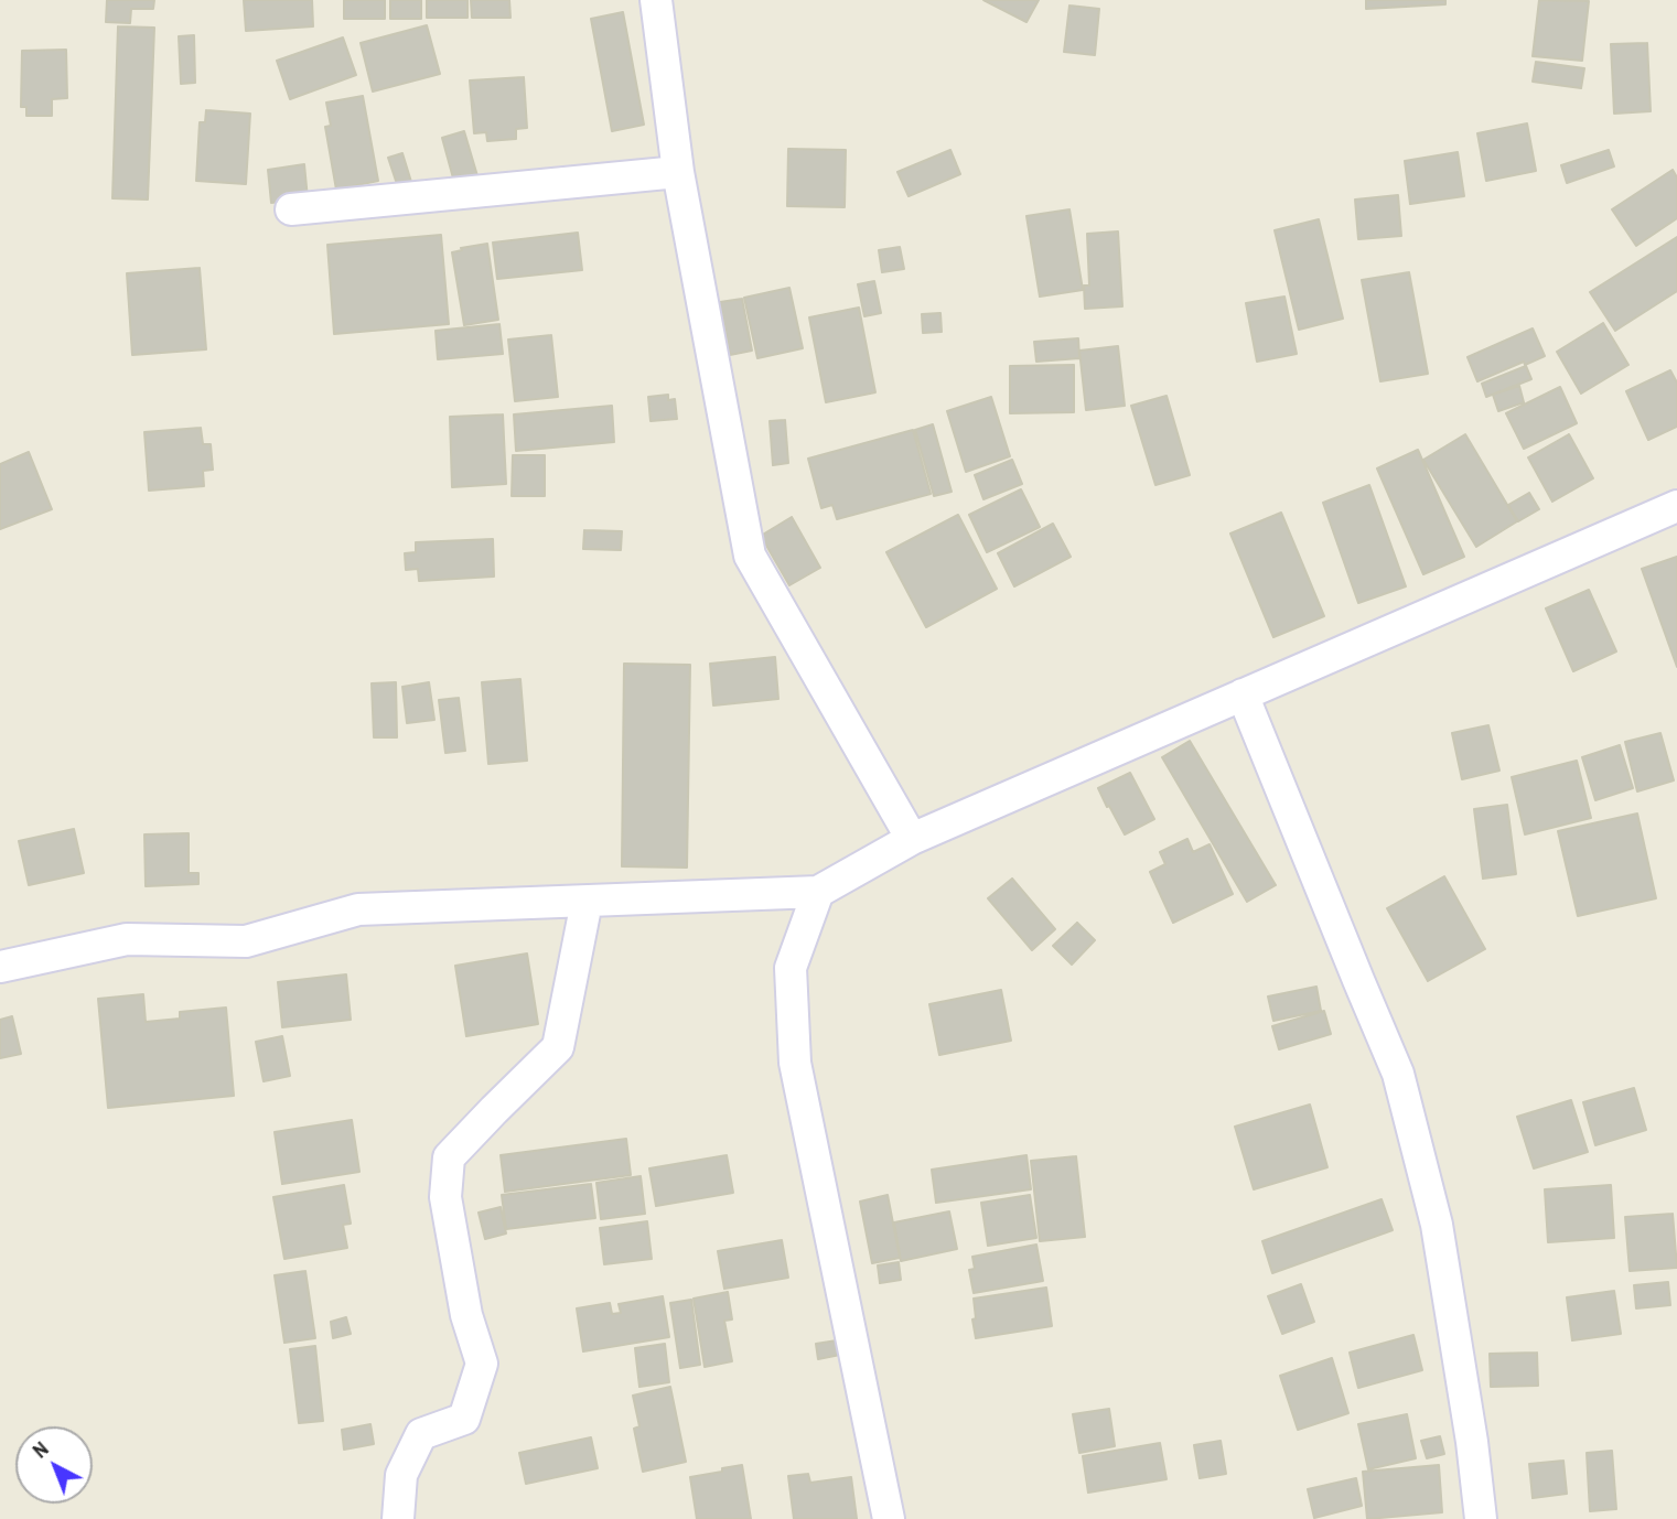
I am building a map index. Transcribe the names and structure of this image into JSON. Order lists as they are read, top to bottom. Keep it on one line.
{"north":"top left"}
